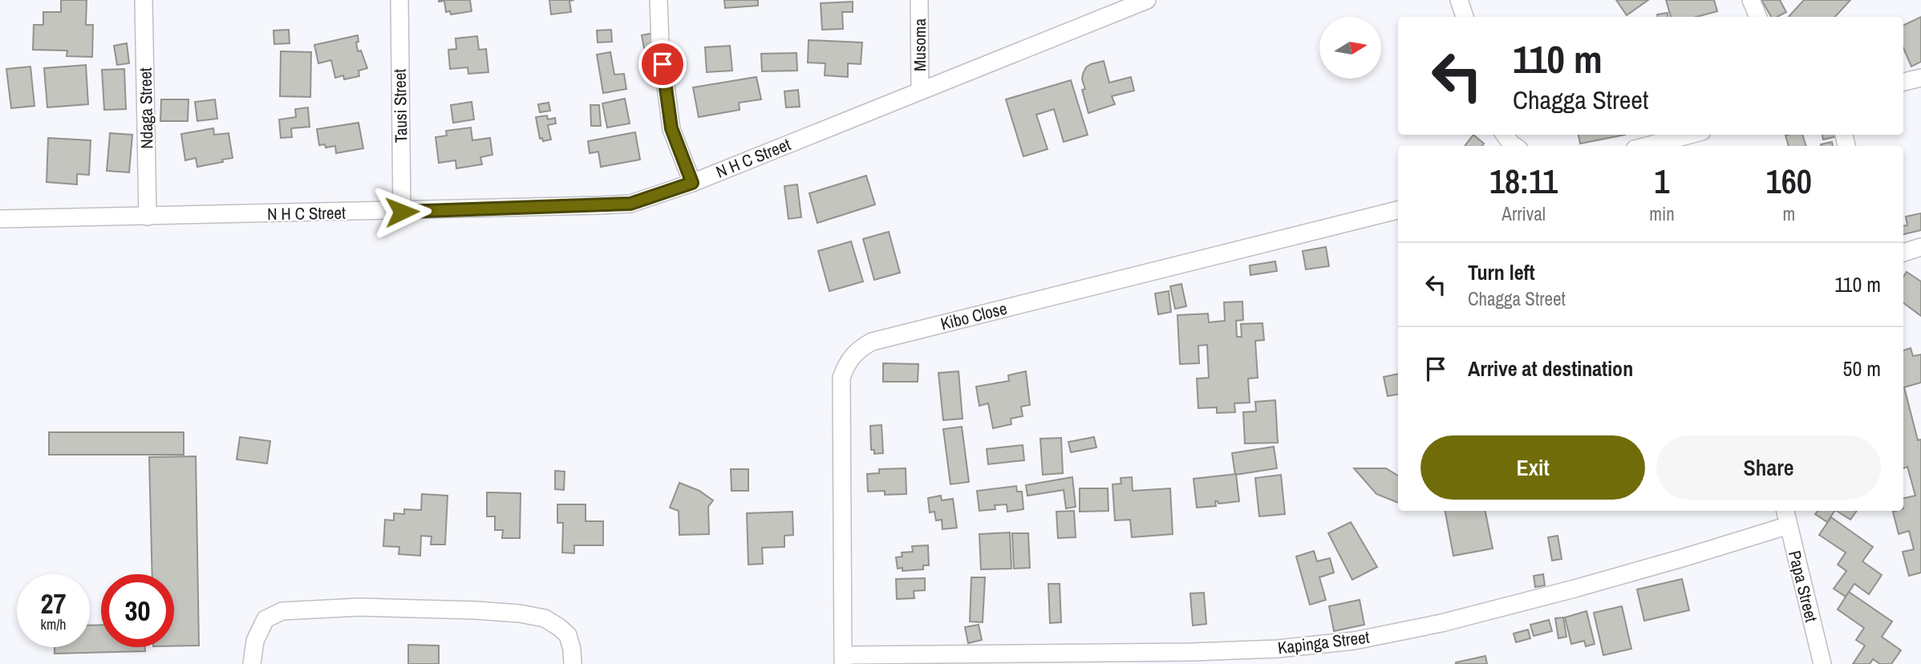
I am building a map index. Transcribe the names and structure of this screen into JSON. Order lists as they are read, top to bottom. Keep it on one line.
{"streets":{"street":["Musoma","Tausi Street","Ndaga Street","N H C Street","Kibo Close","Papa Street","Kapinga Street"]},"crossings":[["Musoma","N H C Street"],["Tausi Street","N H C Street"],["Ndaga Street","N H C Street"],["Kibo Close","Kapinga Street"],["Papa Street","Kapinga Street"]],"north":"right","page":{"turn":["110 m","Chagga Street"],"eta":["18:11","Arrival","1","min","160","m"],"list":[{"name":"Turn left","note":"Chagga Street","value":"110 m"},{"name":"Arrive at destination","value":"50 m"}],"buttons":["Exit","Share"],"speed":"27 km/h","limit":"30"}}
